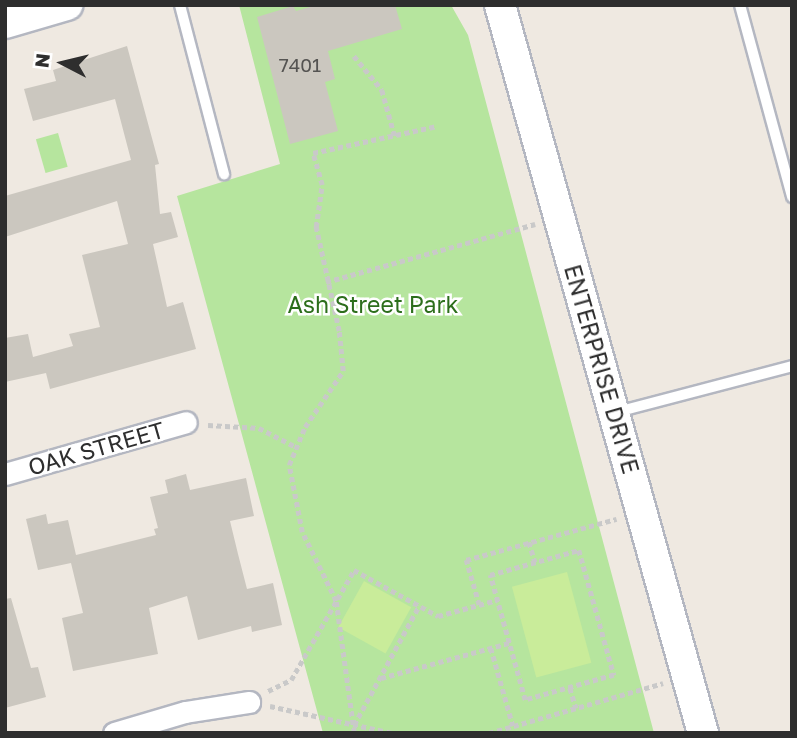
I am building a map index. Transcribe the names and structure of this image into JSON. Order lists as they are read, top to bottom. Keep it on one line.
{"streets":{"street":["ENTERPRISE DRIVE","OAK STREET"]},"parks":["Ash Street Park"],"house_numbers":["7401"],"north":"left"}
